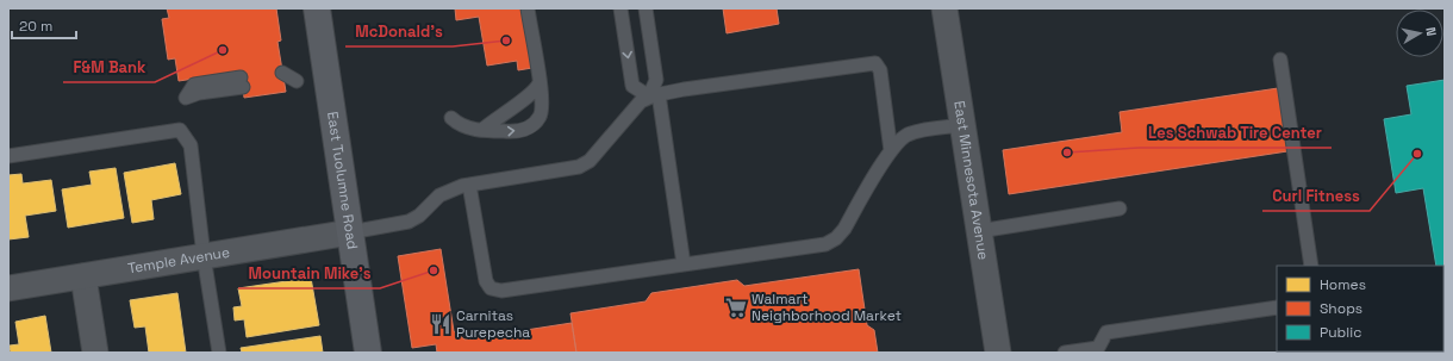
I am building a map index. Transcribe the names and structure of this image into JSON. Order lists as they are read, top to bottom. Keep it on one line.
{"streets":{"street":["East Tuolumne Road","East Minnesota Avenue","Temple Avenue"]},"crossings":[["East Tuolumne Road","Temple Avenue"]],"places":{"other":["McDonald's","F&M Bank","Les Schwab Tire Center","Curl Fitness","Mountain Mike's"],"supermarket":["Walmart Neighborhood Market"],"restaurant":["Carnitas Purepecha"]},"legend":["Homes","Shops","Public"],"scale_bar":"20 m","north":"right"}
